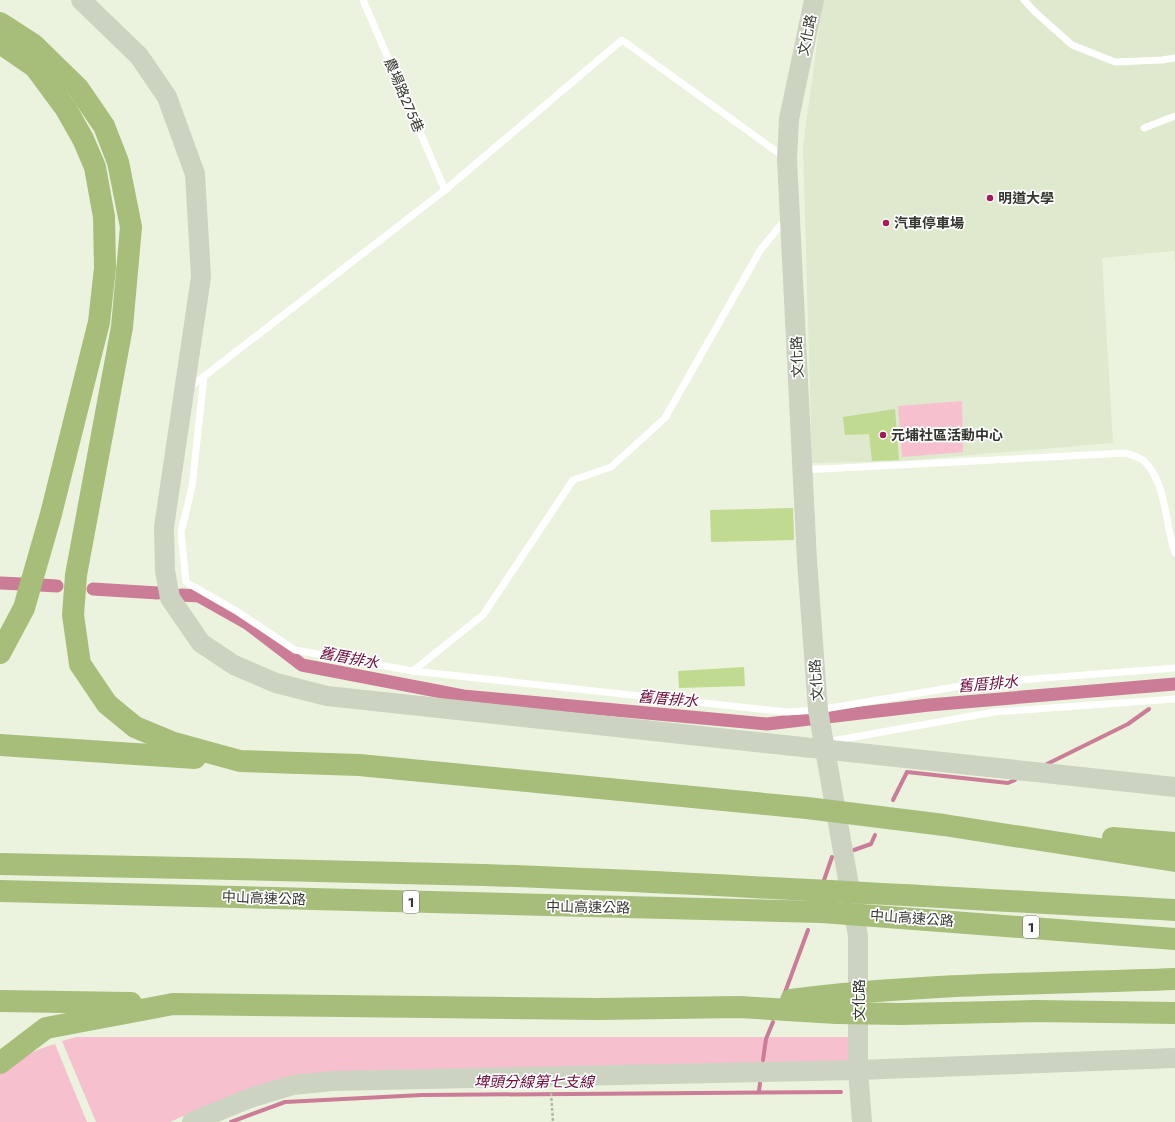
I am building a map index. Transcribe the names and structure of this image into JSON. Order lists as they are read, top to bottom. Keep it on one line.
{"streets":{"highway":["中山高速公路","1"],"street":["文化路"],"lane":["農場路275巷"]},"water":["舊厝排水","埤頭分線第七支線"],"places":["明道大學","汽車停車場","元埔社區活動中心"]}
